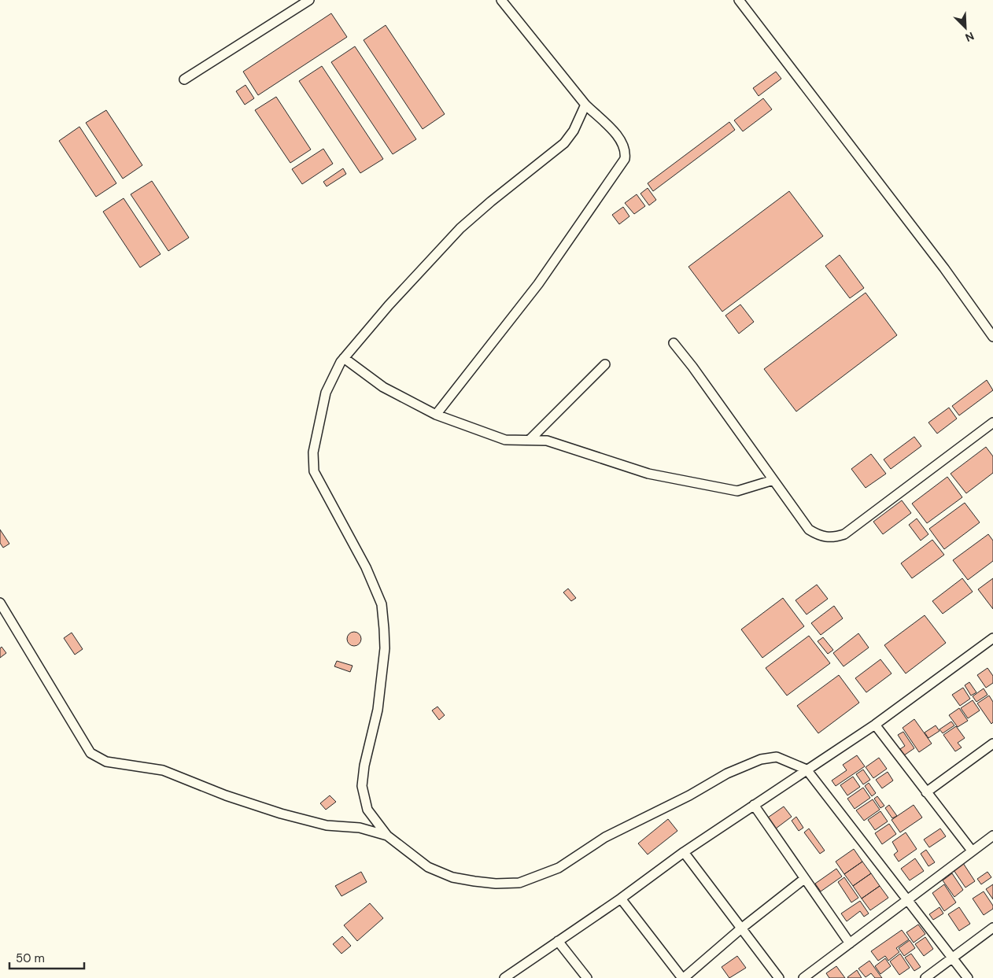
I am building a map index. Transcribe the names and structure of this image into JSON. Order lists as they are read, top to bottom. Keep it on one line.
{"scale_bar":"50 m","north":"bottom right"}
